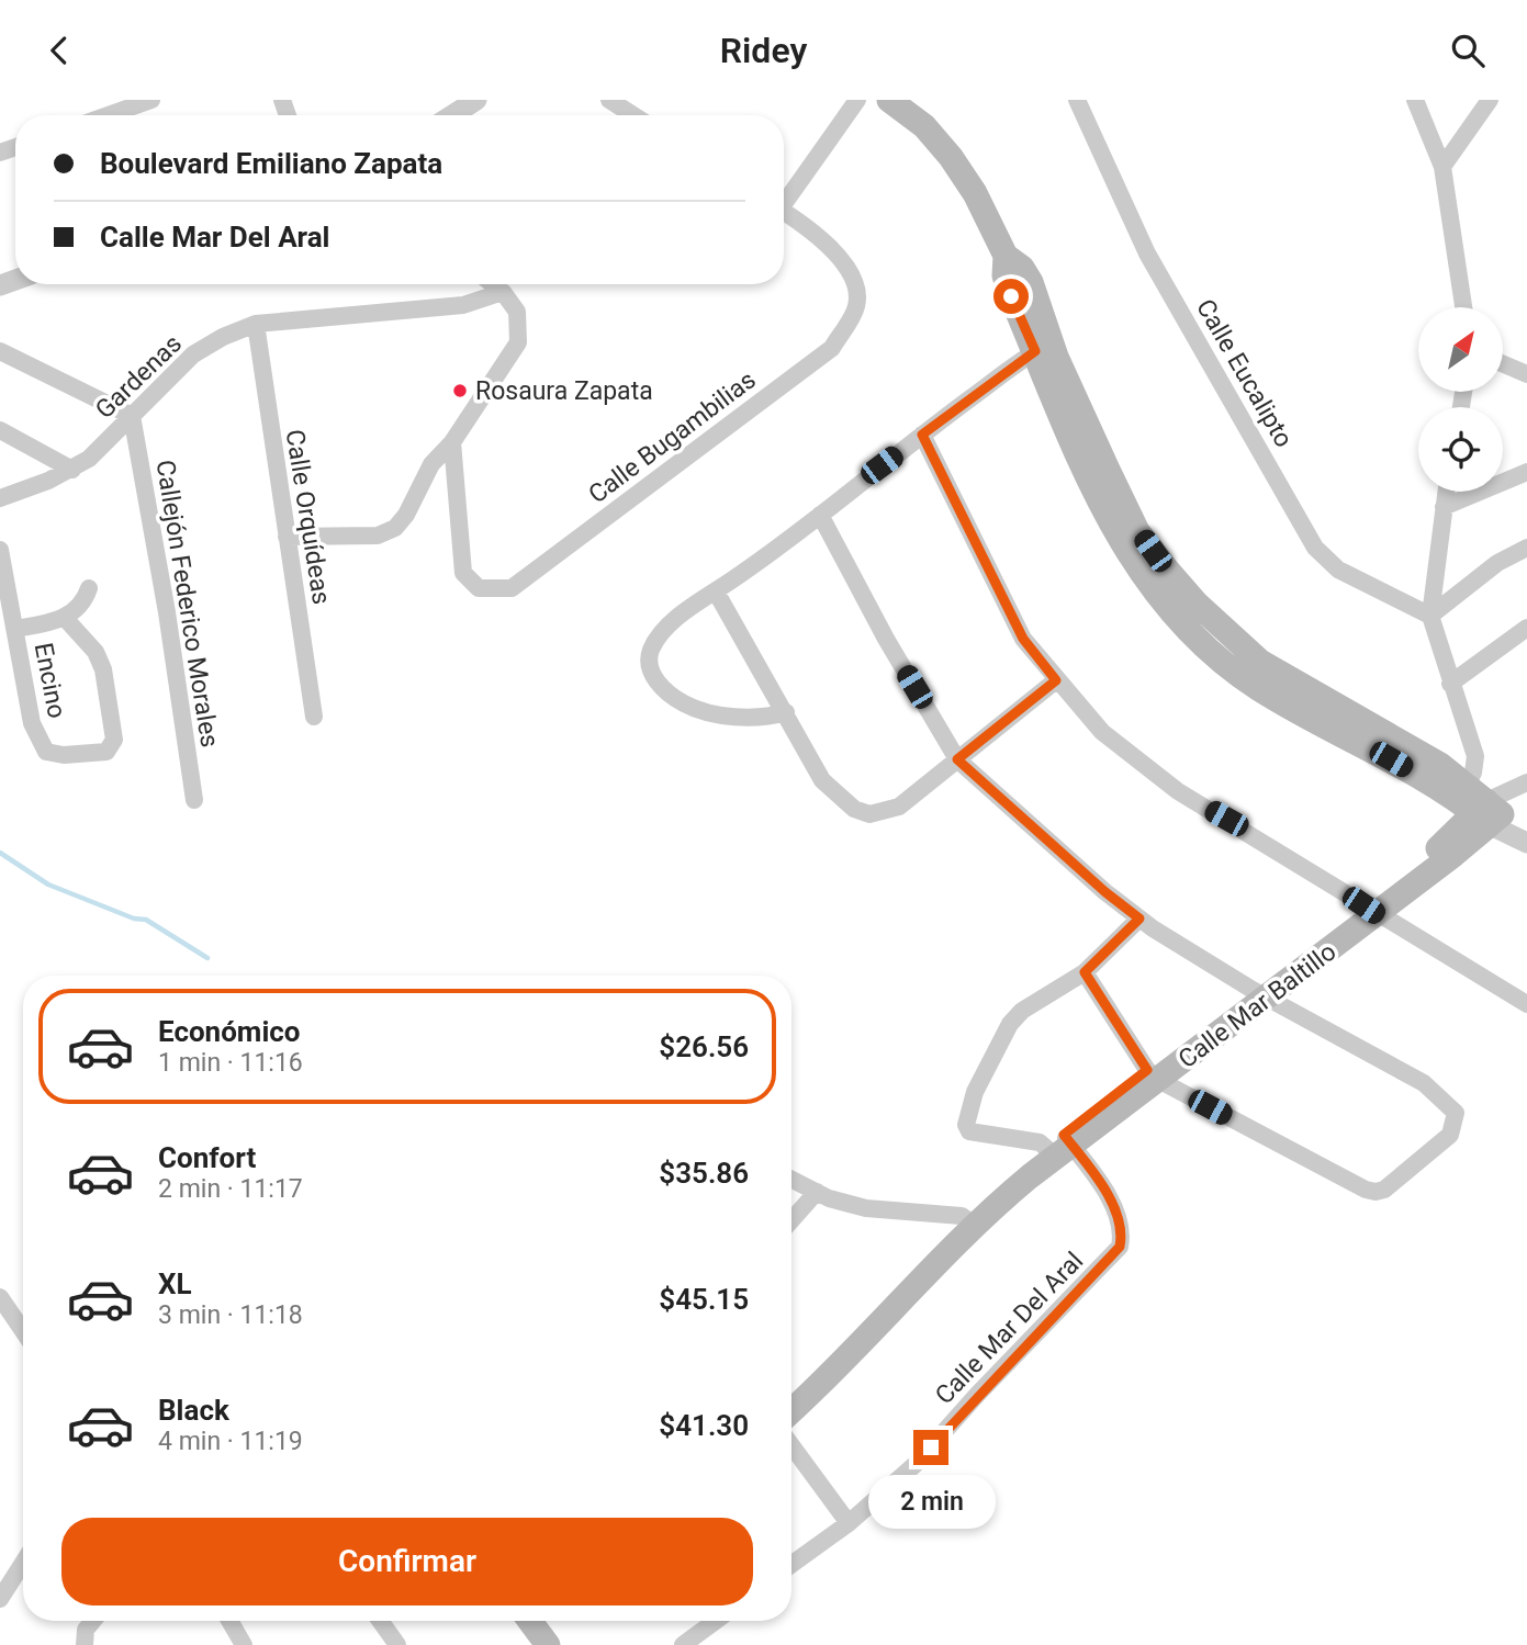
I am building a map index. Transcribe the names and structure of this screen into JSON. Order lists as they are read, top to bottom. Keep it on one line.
{"streets":{"main road":["Calle Mar Baltillo"],"street":["Calle Eucalipto","Gardenas","Calle Bugambilias","Calle Orquídeas","Callejón Federico Morales","Encino","Calle Mar Del Aral"]},"crossings":[["Gardenas","Calle Orquídeas"],["Gardenas","Callejón Federico Morales"],["Calle Mar Baltillo","Calle Mar Del Aral"]],"places":["Rosaura Zapata"],"north":"top right","page":{"header":"Ridey","banner":["Boulevard Emiliano Zapata","Calle Mar Del Aral"],"list":[{"name":"Económico","note":"1 min · 11:16","value":"$26.56"},{"name":"Confort","note":"2 min · 11:17","value":"$35.86"},{"name":"XL","note":"3 min · 11:18","value":"$45.15"},{"name":"Black","note":"4 min · 11:19","value":"$41.30"}],"bubble":"2 min","buttons":"Confirmar"}}
